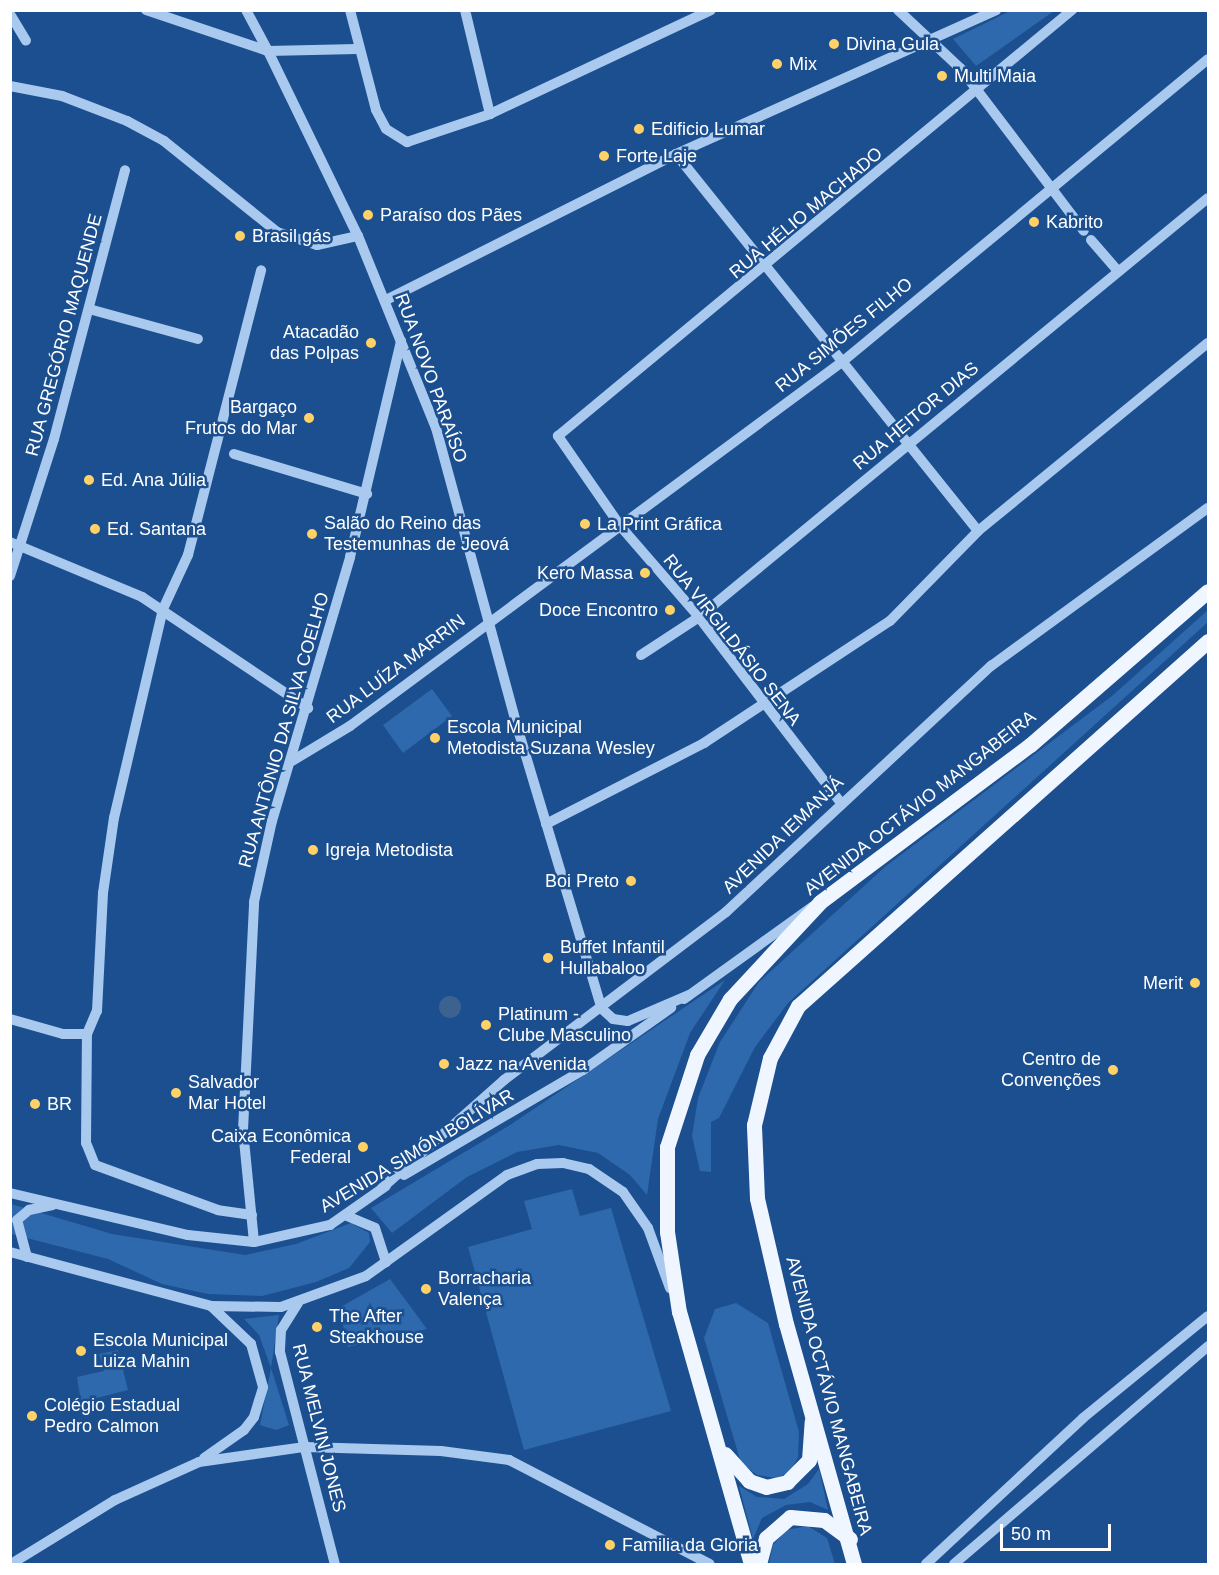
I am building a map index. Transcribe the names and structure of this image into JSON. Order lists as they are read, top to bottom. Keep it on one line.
{"streets":{"main road":["AVENIDA OCTÁVIO MANGABEIRA"],"street":["RUA HÉLIO MACHADO","RUA GREGÓRIO MAQUENDE","RUA SIMÕES FILHO","RUA NOVO PARAÍSO","RUA HEITOR DIAS","RUA VIRGILDÁSIO SENA","RUA LUÍZA MARRIN","RUA ANTÔNIO DA SILVA COELHO","AVENIDA IEMANJÁ","AVENIDA SIMÓN BOLÍVAR","RUA MELVIN JONES"]},"crossings":[["RUA HÉLIO MACHADO","RUA VIRGILDÁSIO SENA"],["RUA SIMÕES FILHO","RUA NOVO PARAÍSO"],["RUA SIMÕES FILHO","RUA VIRGILDÁSIO SENA"],["RUA SIMÕES FILHO","RUA LUÍZA MARRIN"],["RUA NOVO PARAÍSO","RUA LUÍZA MARRIN"],["RUA NOVO PARAÍSO","RUA ANTÔNIO DA SILVA COELHO"],["RUA NOVO PARAÍSO","AVENIDA IEMANJÁ"],["RUA HEITOR DIAS","RUA VIRGILDÁSIO SENA"],["RUA VIRGILDÁSIO SENA","AVENIDA IEMANJÁ"],["RUA LUÍZA MARRIN","RUA ANTÔNIO DA SILVA COELHO"],["RUA ANTÔNIO DA SILVA COELHO","AVENIDA SIMÓN BOLÍVAR"],["AVENIDA OCTÁVIO MANGABEIRA","AVENIDA SIMÓN BOLÍVAR"],["AVENIDA IEMANJÁ","AVENIDA SIMÓN BOLÍVAR"]],"places":["Divina Gula","Mix","Multi Maia","Edificio Lumar","Forte Laje","Paraíso dos Pães","Kabrito","Brasil gás","Atacadão das Polpas","Bargaço Frutos do Mar","Ed. Ana Júlia","La Print Gráfica","Ed. Santana","Salão do Reino das Testemunhas de Jeová","Kero Massa","Doce Encontro","Escola Municipal Metodista Suzana Wesley","Igreja Metodista","Boi Preto","Buffet Infantil Hullabaloo","Merit","Platinum - Clube Masculino","Jazz na Avenida","Centro de Convenções","Salvador Mar Hotel","BR","Caixa Econômica Federal","Borracharia Valença","The After Steakhouse","Escola Municipal Luiza Mahin","Colégio Estadual Pedro Calmon","Familia da Gloria"],"scale_bar":"50 m"}
